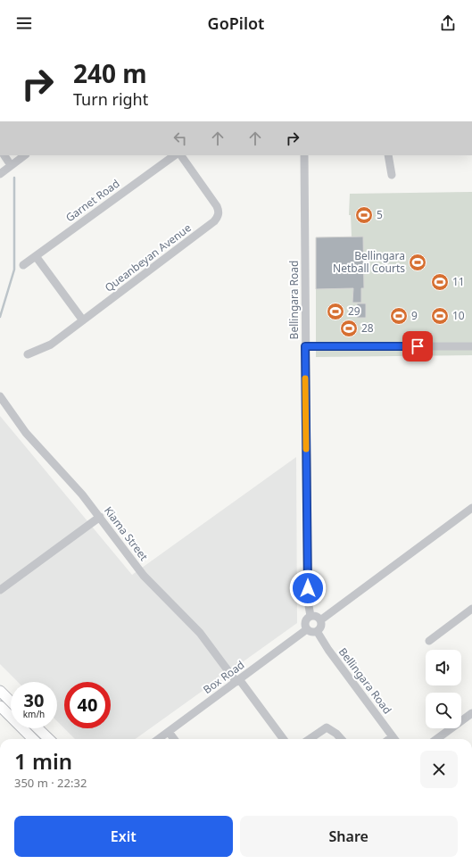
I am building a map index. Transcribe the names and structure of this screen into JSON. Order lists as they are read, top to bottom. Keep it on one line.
{"streets":{"street":["Garnet Road","Queanbeyan Avenue","Bellingara Road","Kiama Street","Box Road"]},"crossings":[["Bellingara Road","Box Road"],["Kiama Street","Box Road"]],"places":{"sports":["5","Bellingara Netball Courts","11","29","9","10","28"]},"page":{"header":"GoPilot","turn":["240 m","Turn right"],"speed":"30 km/h","limit":"40","heading":["1 min","350 m · 22:32"],"buttons":["Exit","Share"]}}
